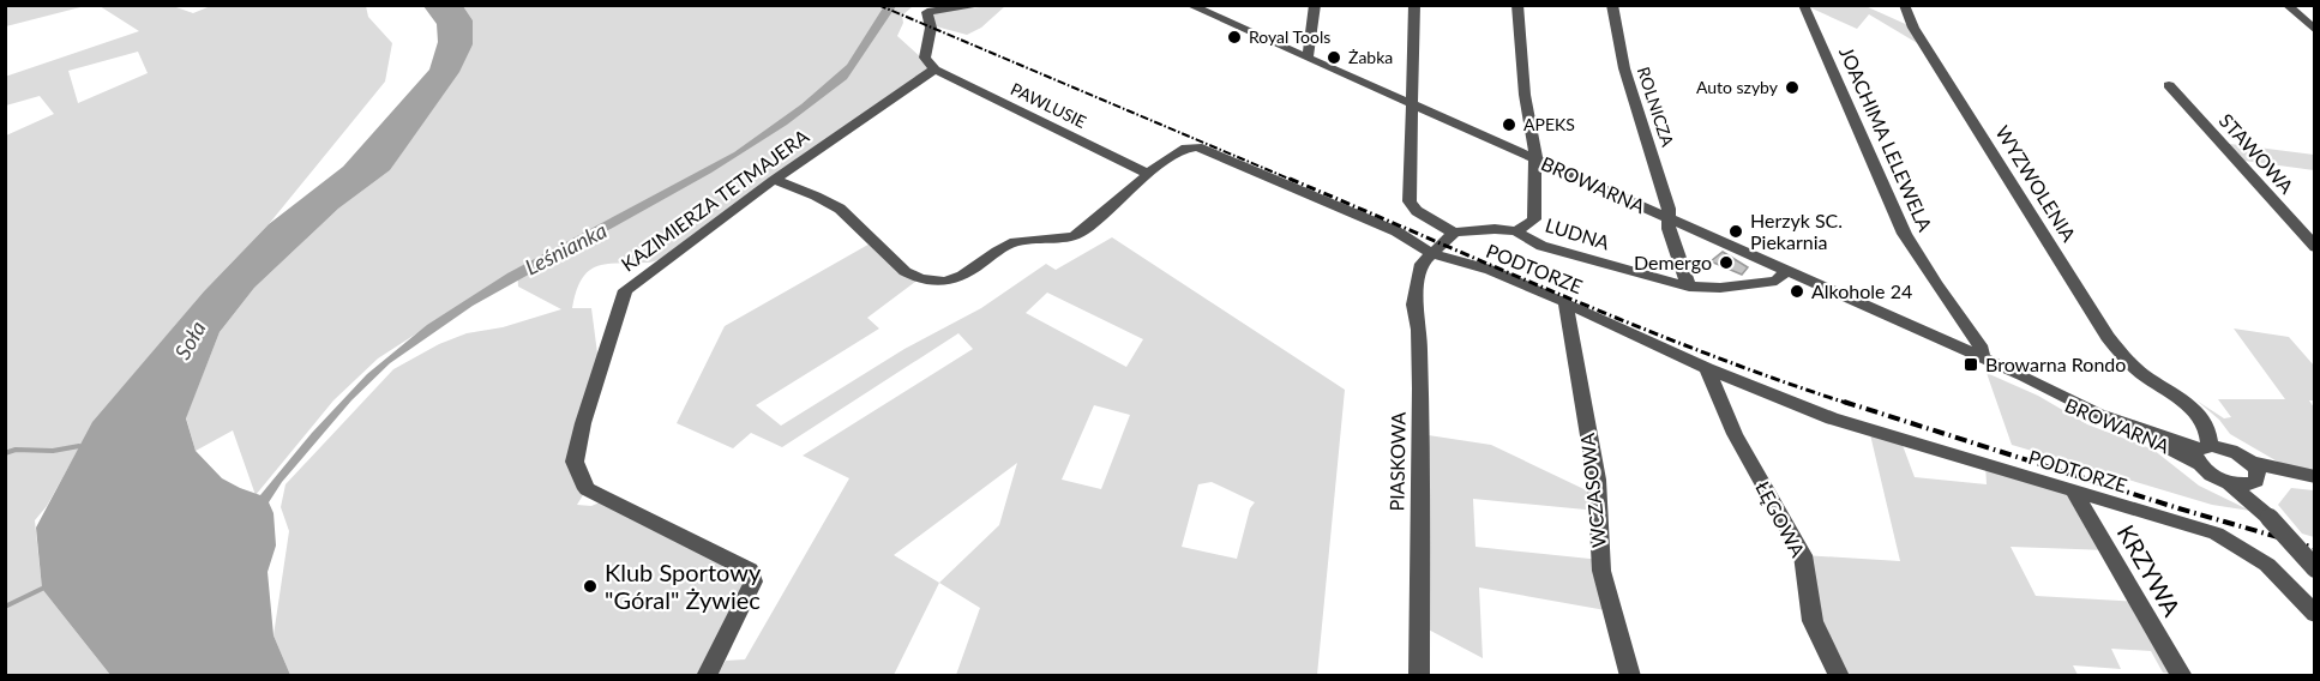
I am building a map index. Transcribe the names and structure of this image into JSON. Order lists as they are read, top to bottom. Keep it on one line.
{"streets":{"street":["PAWLUSIE","ROLNICZA","JOACHIMA LELEWELA","STAWOWA","WYZWOLENIA","BROWARNA","KAZIMIERZA TETMAJERA","LUDNA","PODTORZE","PIASKOWA","WCZASOWA","ŁĘGOWA","KRZYWA"]},"crossings":[["PAWLUSIE","KAZIMIERZA TETMAJERA"],["PAWLUSIE","PODTORZE"],["ROLNICZA","BROWARNA"],["JOACHIMA LELEWELA","BROWARNA"],["WYZWOLENIA","BROWARNA"],["BROWARNA","LUDNA"],["KAZIMIERZA TETMAJERA","PODTORZE"],["PODTORZE","PIASKOWA"],["PODTORZE","WCZASOWA"],["PODTORZE","ŁĘGOWA"],["PODTORZE","KRZYWA"]],"water":["Leśnianka","Soła"],"places":{"other":["Royal Tools","Żabka","Auto szyby","APEKS","Herzyk SC. Piekarnia","Demergo","Alkohole 24","Klub Sportowy \"Góral\" Żywiec"],"transit":["Browarna Rondo"]}}
